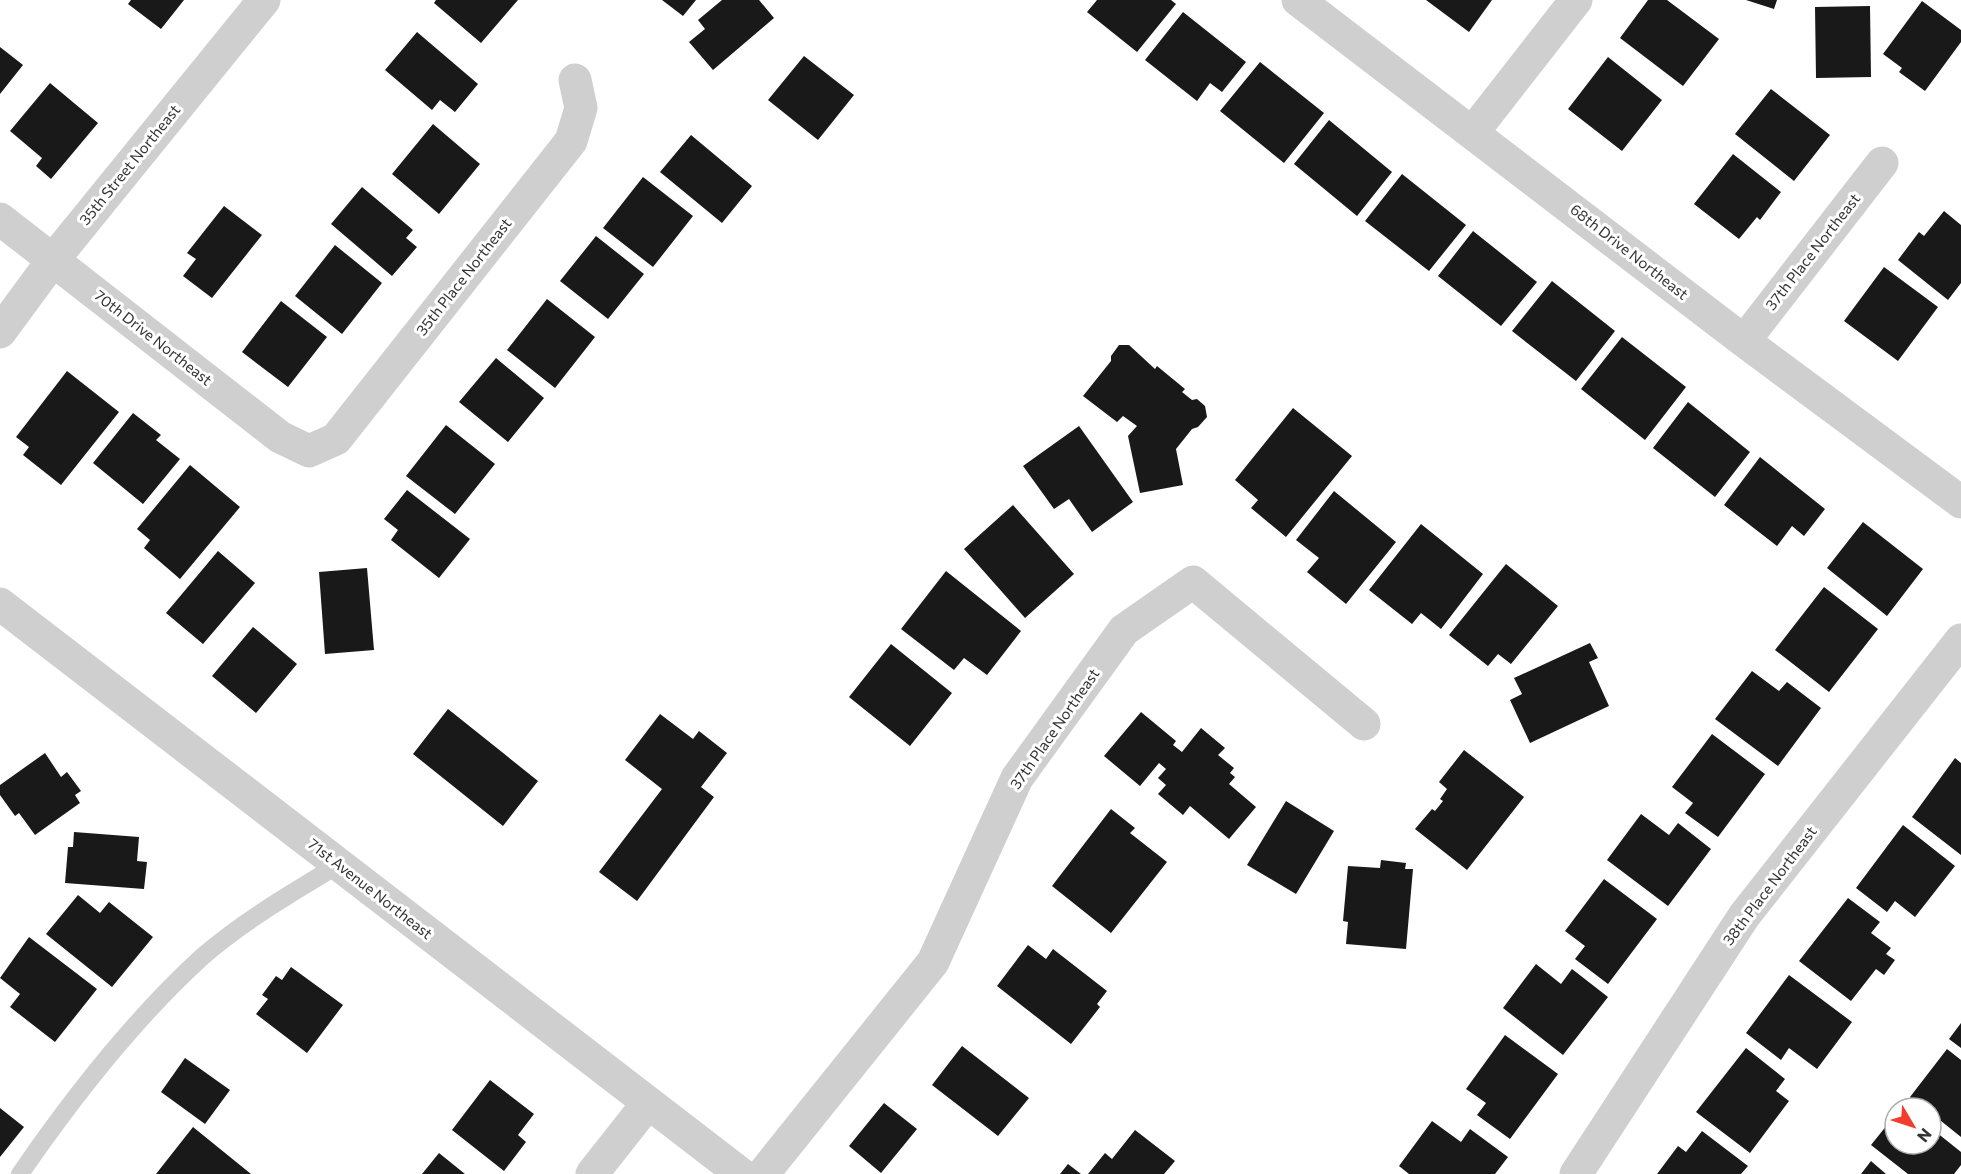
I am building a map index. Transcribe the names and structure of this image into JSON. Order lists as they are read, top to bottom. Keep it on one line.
{"streets":{"street":["35th Street Northeast","68th Drive Northeast","37th Place Northeast","35th Place Northeast","70th Drive Northeast","38th Place Northeast","71st Avenue Northeast"]},"crossings":[["35th Street Northeast","70th Drive Northeast"],["68th Drive Northeast","37th Place Northeast"],["35th Place Northeast","70th Drive Northeast"]],"north":"bottom right"}
